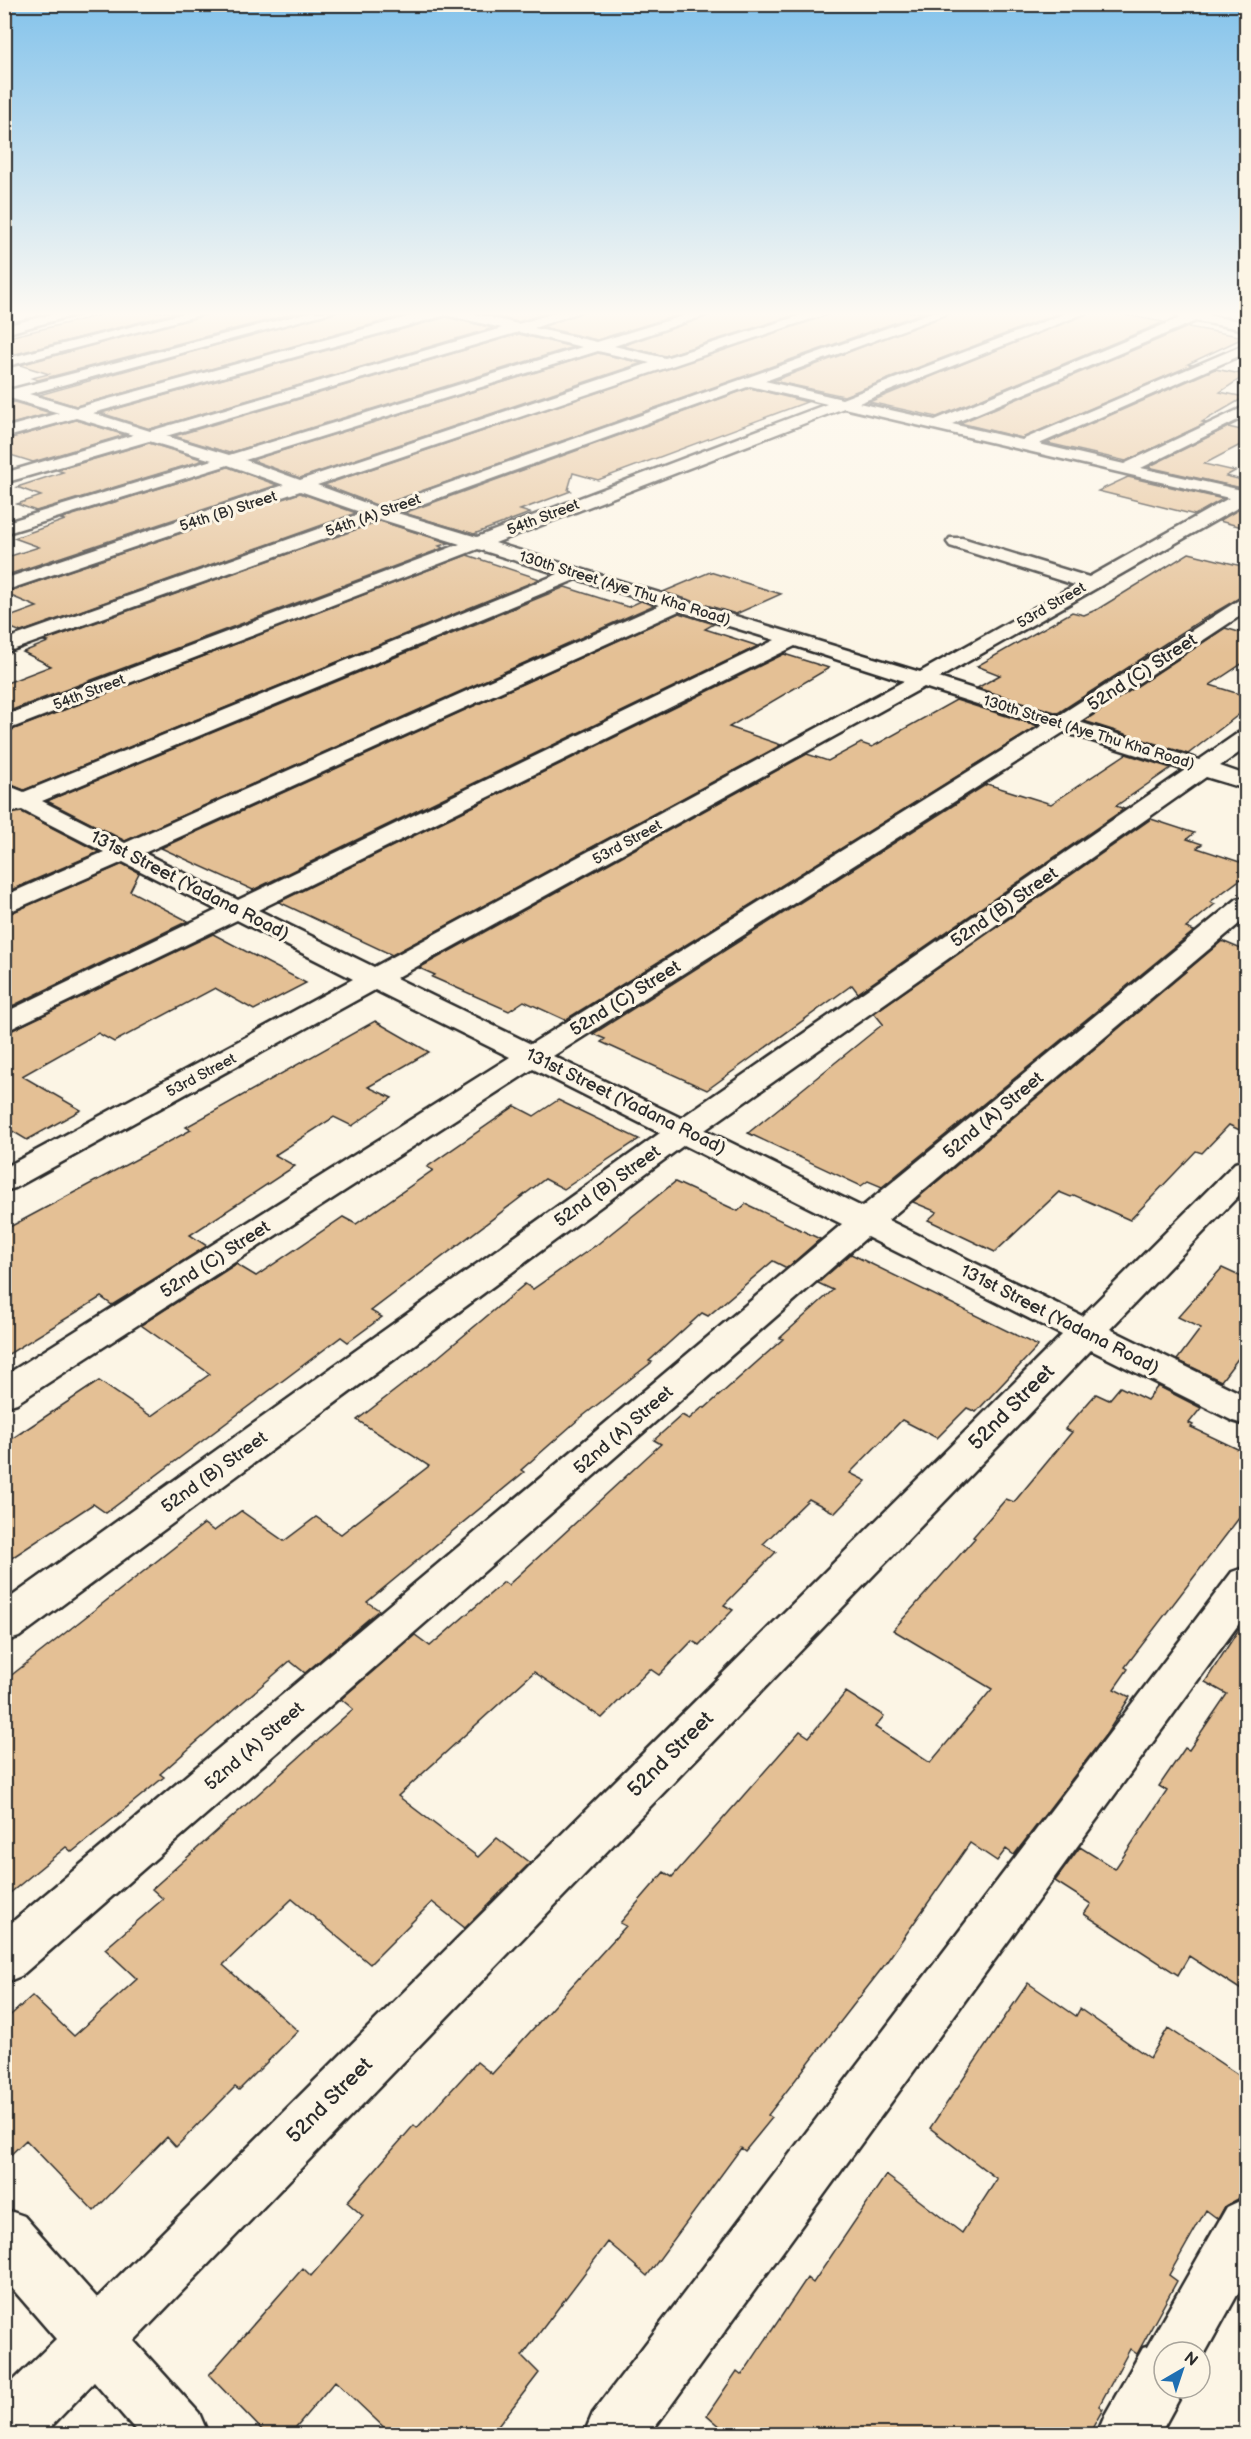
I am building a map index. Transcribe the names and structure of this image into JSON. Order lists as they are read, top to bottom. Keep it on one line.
{"streets":{"street":["54th (B) Street","54th (A) Street","54th Street","130th Street (Aye Thu Kha Road)","53rd Street","52nd (C) Street","131st Street (Yadana Road)","52nd (B) Street","52nd (A) Street","52nd Street"]},"crossings":[["54th (B) Street","130th Street (Aye Thu Kha Road)"],["54th (A) Street","130th Street (Aye Thu Kha Road)"],["54th Street","130th Street (Aye Thu Kha Road)"],["130th Street (Aye Thu Kha Road)","53rd Street"],["130th Street (Aye Thu Kha Road)","52nd (C) Street"],["130th Street (Aye Thu Kha Road)","52nd (B) Street"],["53rd Street","131st Street (Yadana Road)"],["52nd (C) Street","131st Street (Yadana Road)"],["131st Street (Yadana Road)","52nd (B) Street"],["131st Street (Yadana Road)","52nd (A) Street"],["131st Street (Yadana Road)","52nd Street"]],"north":"top right"}
